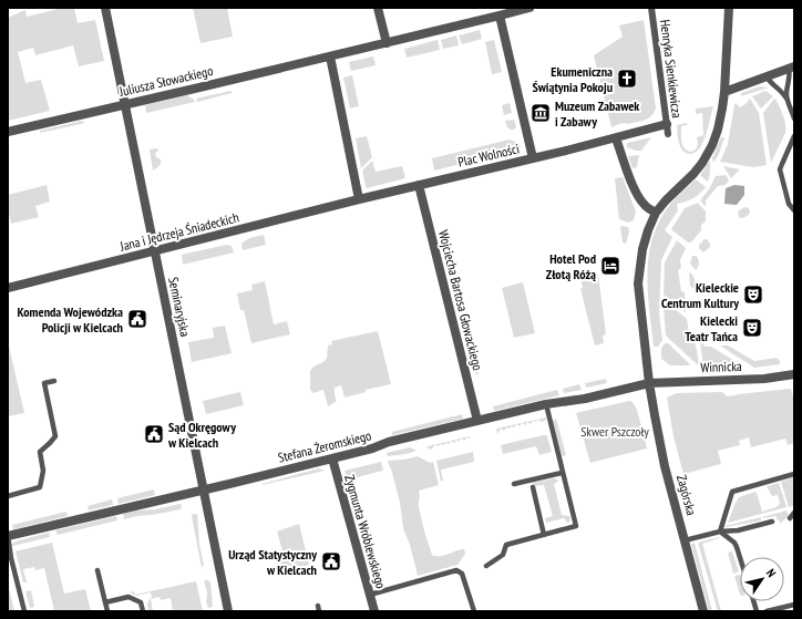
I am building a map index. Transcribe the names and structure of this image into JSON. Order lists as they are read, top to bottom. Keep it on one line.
{"streets":{"street":["Henryka Sienkiewicza","Juliusza Słowackiego","Plac Wolności","Jana i Jędrzeja Śniadeckich","Wojciecha Bartosa Głowackiego","Seminaryjska","Winnicka","Stefana Żeromskiego","Zagórska","Zygmunta Wróblewskiego"]},"crossings":[["Juliusza Słowackiego","Seminaryjska"],["Plac Wolności","Jana i Jędrzeja Śniadeckich"],["Plac Wolności","Wojciecha Bartosa Głowackiego"],["Jana i Jędrzeja Śniadeckich","Seminaryjska"],["Wojciecha Bartosa Głowackiego","Stefana Żeromskiego"],["Seminaryjska","Stefana Żeromskiego"],["Winnicka","Stefana Żeromskiego"],["Winnicka","Zagórska"],["Stefana Żeromskiego","Zagórska"],["Stefana Żeromskiego","Zygmunta Wróblewskiego"]],"parks":["Skwer Pszczoły"],"places":{"church":["Ekumeniczna Świątynia Pokoju"],"museum":["Muzeum Zabawek i Zabawy"],"hotel":["Hotel Pod Złotą Różą"],"theatre":["Kieleckie Centrum Kultury","Kielecki Teatr Tańca"],"public building":["Komenda Wojewódzka Policji w Kielcach","Sąd Okręgowy w Kielcach","Urząd Statystyczny w Kielcach"]},"north":"top right"}
